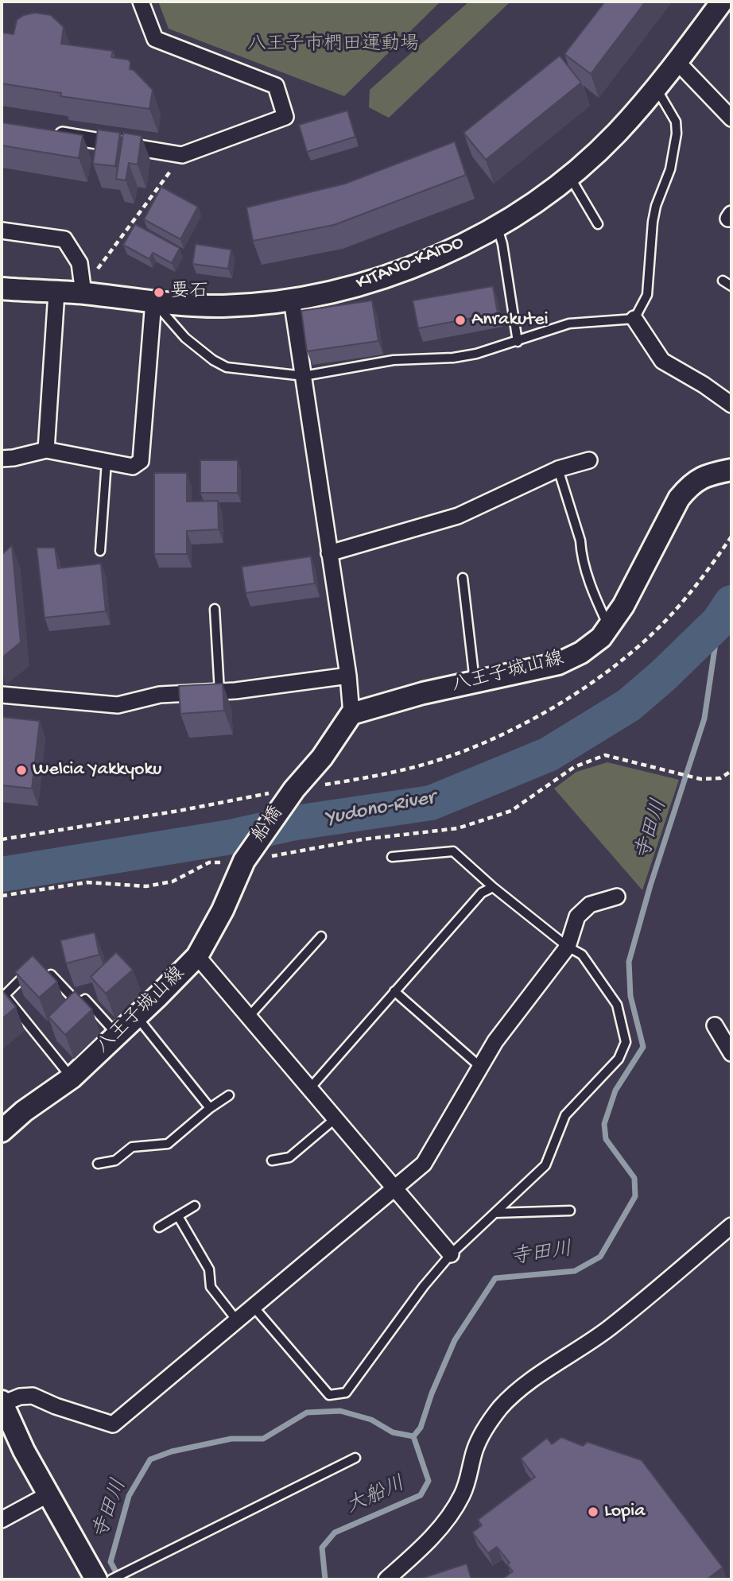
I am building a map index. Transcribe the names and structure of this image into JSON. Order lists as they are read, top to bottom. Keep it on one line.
{"streets":{"main road":["KITANO-KAIDO","八王子城山線","船橋"]},"crossings":[["八王子城山線","船橋"]],"water":["Yudono-River","寺田川","大船川"],"parks":["八王子市椚田運動場"],"places":["要石","Anrakutei","Welcia Yakkyoku","Lopia"]}
